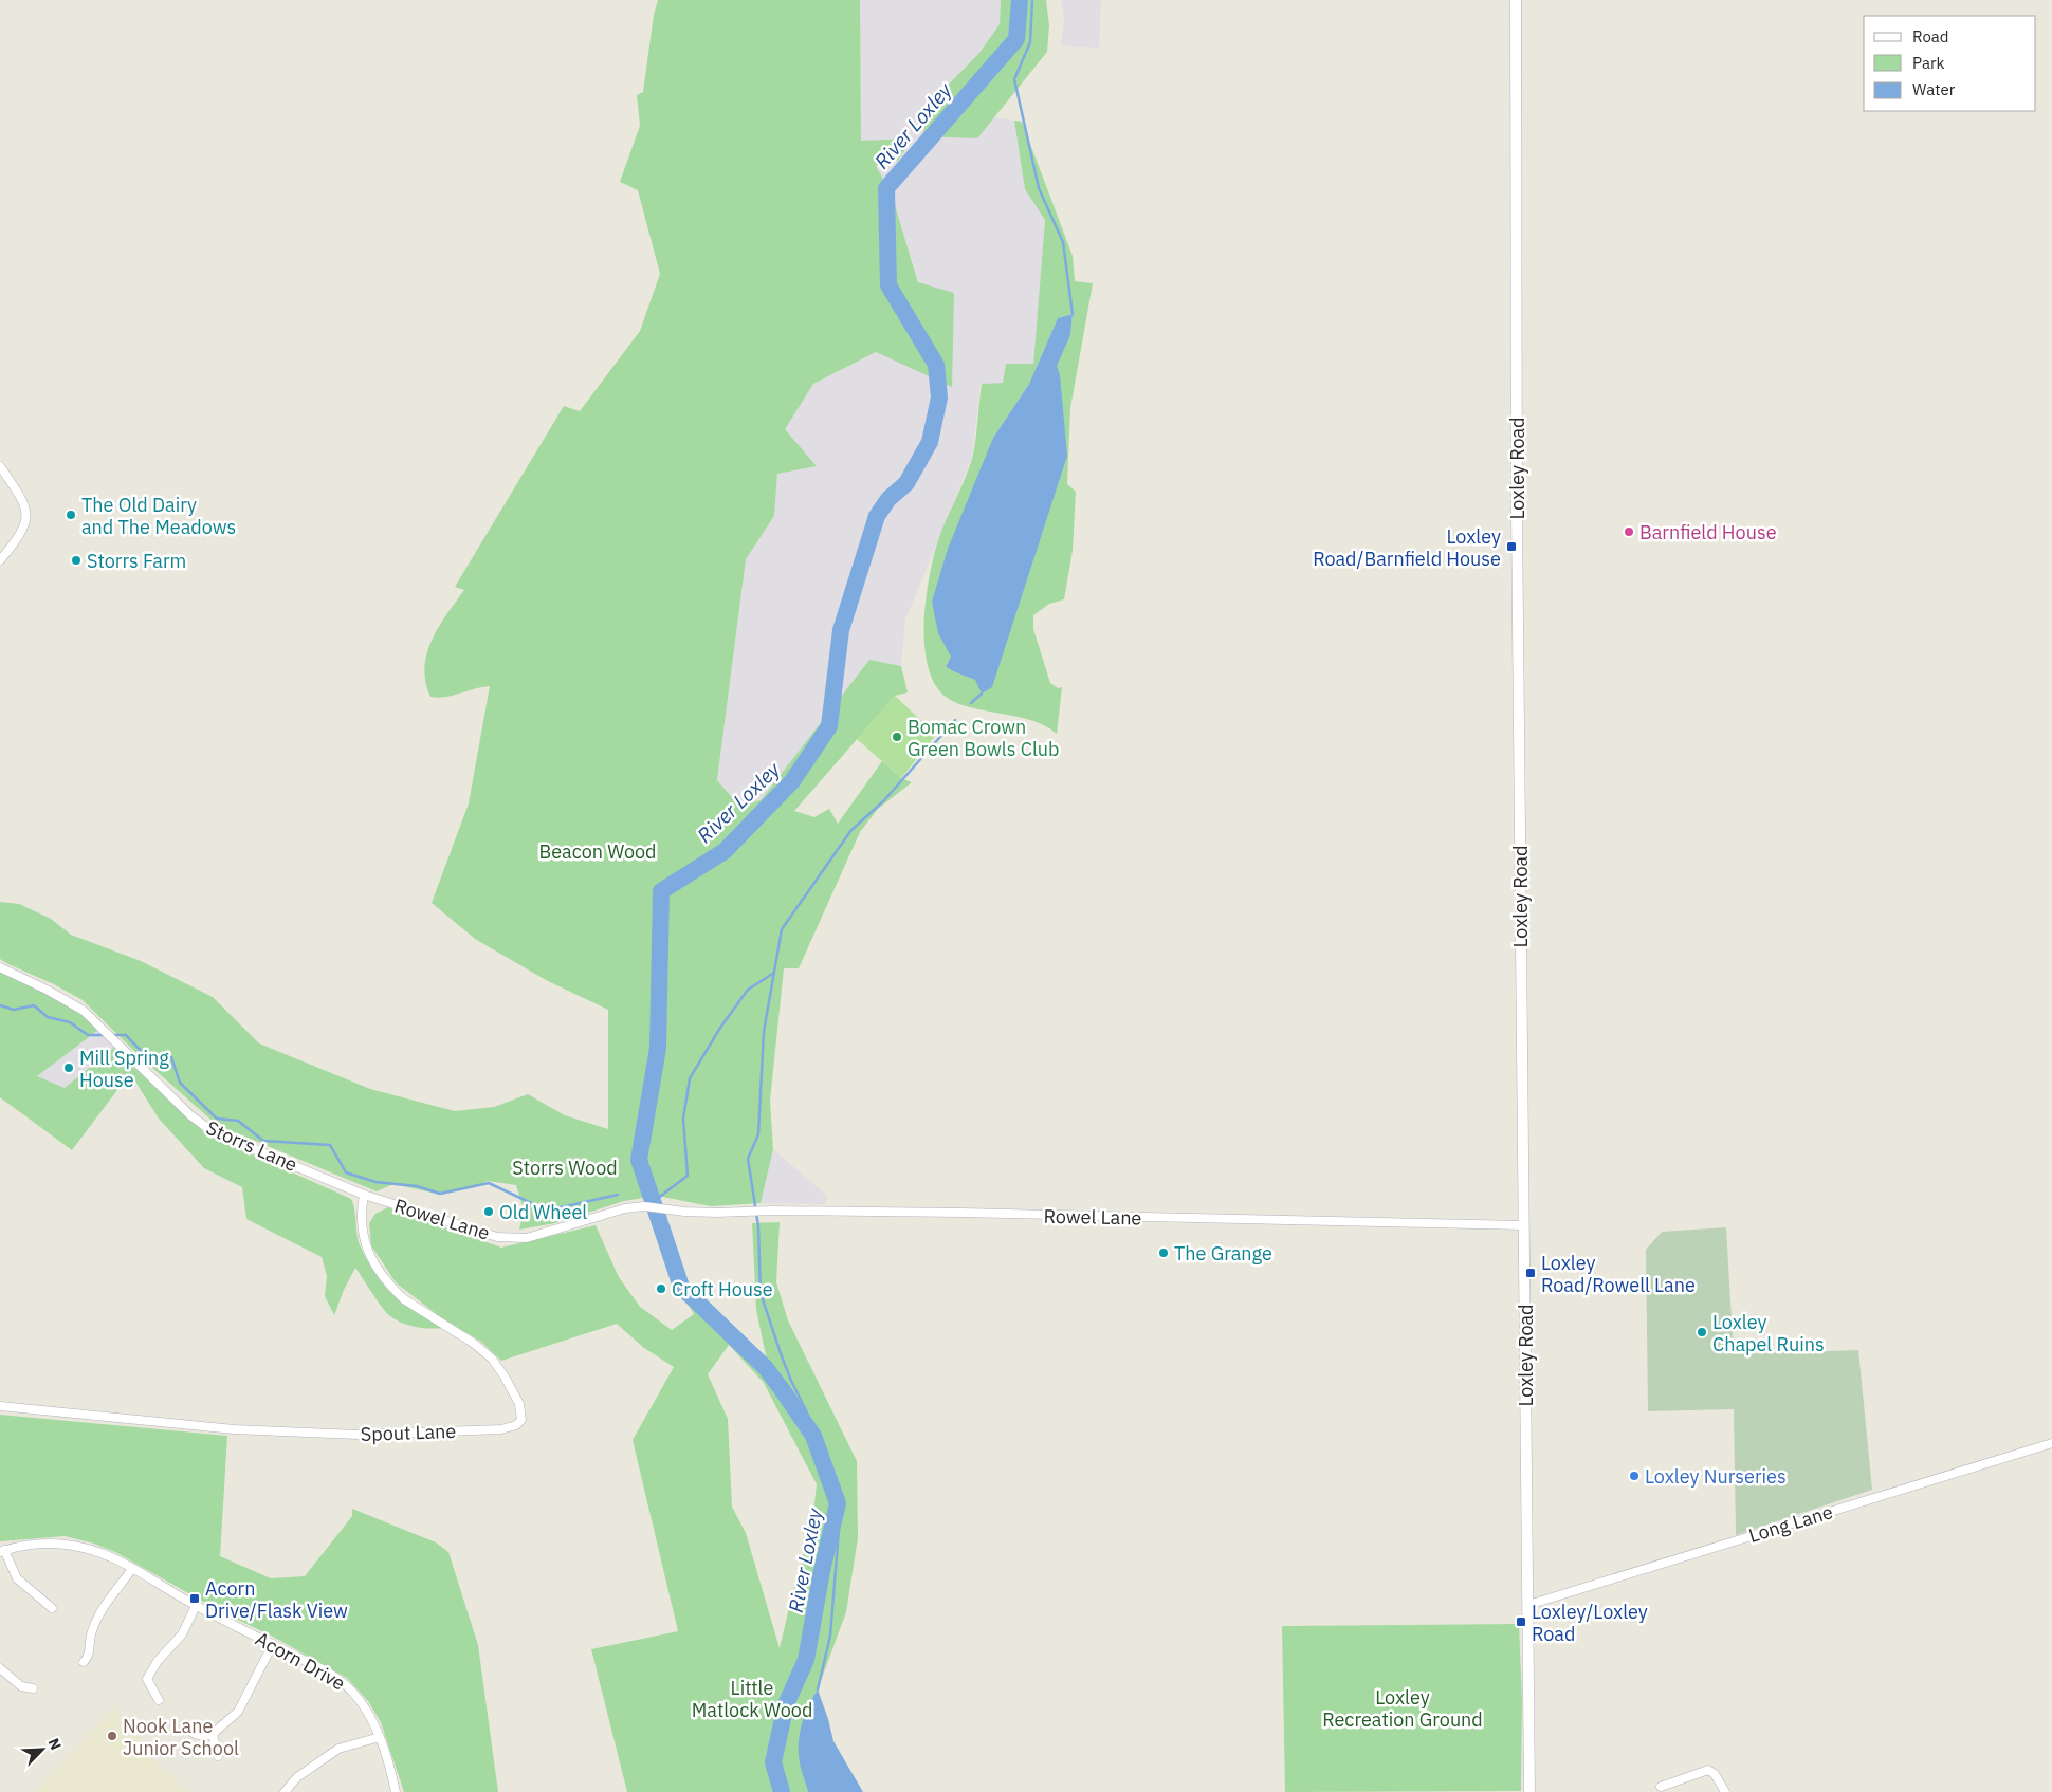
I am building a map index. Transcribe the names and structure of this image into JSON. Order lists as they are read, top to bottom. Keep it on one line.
{"streets":{"main road":["Loxley Road"],"street":["Storrs Lane","Rowel Lane","Spout Lane","Long Lane","Acorn Drive"]},"crossings":[["Loxley Road","Rowel Lane"],["Loxley Road","Long Lane"],["Storrs Lane","Rowel Lane"],["Storrs Lane","Spout Lane"],["Rowel Lane","Spout Lane"]],"water":["River Loxley"],"parks":["Beacon Wood","Storrs Wood","Little Matlock Wood","Loxley Recreation Ground"],"places":{"other":["The Old Dairy and The Meadows","Barnfield House","Storrs Farm","Bomac Crown Green Bowls Club","Mill Spring House","Old Wheel","The Grange","Croft House","Loxley Chapel Ruins","Loxley Nurseries","Nook Lane Junior School"],"transit":["Loxley Road/Barnfield House","Loxley Road/Rowell Lane","Acorn Drive/Flask View","Loxley/Loxley Road"]},"legend":["Road","Park","Water"],"north":"top right"}
